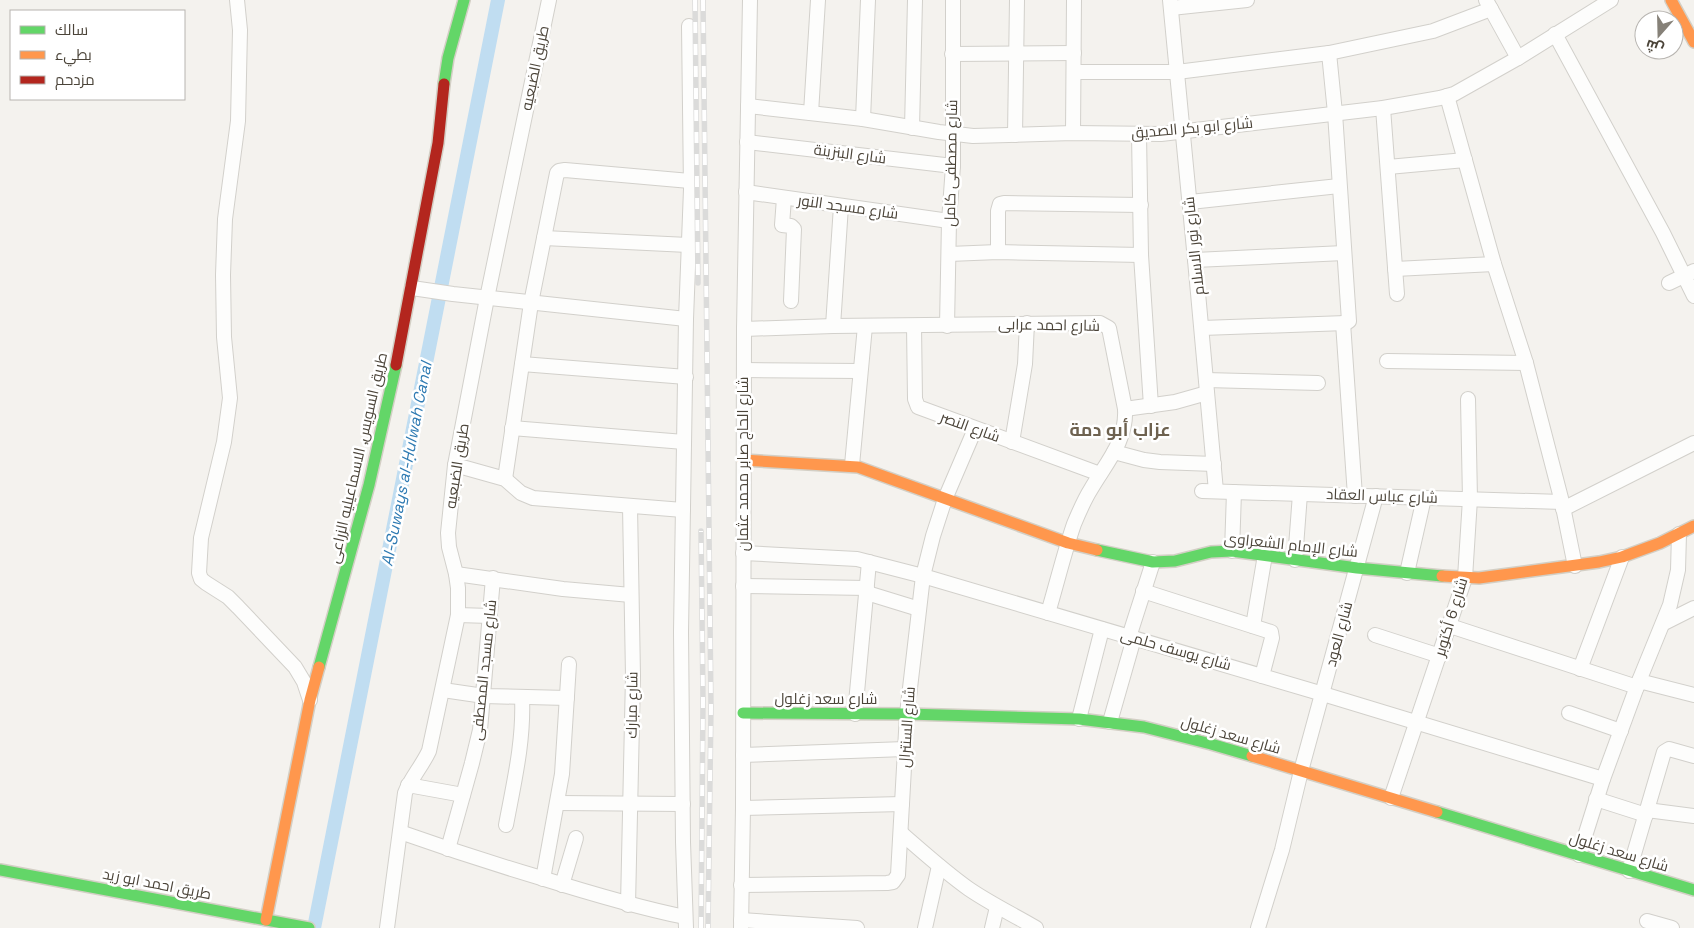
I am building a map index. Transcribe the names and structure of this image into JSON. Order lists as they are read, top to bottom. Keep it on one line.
{"streets":{"main road":["طريق السويس, الاسماعيليه الزراعى","شارع الإمام الشعراوى","شارع سعد زغلول","طريق احمد ابو زيد"],"street":["طريق الضبعيه","شارع ابو بكر الصديق","شارع البنزينة","شارع مصطفى كامل","شارع مسجد النور","شارع نور الاسلام","شارع احمد عرابى","شارع النصر","شارع الحاج صابر محمد عثمان","شارع عباس العقاد","شارع 6 أكتوبر","شارع العود","شارع يوسف حلمى","شارع مسجد المصطفى","شارع مبارك","شارع السنترال"]},"crossings":[["شارع ابو بكر الصديق","شارع مصطفى كامل"],["شارع ابو بكر الصديق","شارع نور الاسلام"],["شارع ابو بكر الصديق","شارع الحاج صابر محمد عثمان"],["شارع البنزينة","شارع مصطفى كامل"],["شارع البنزينة","شارع الحاج صابر محمد عثمان"],["شارع مصطفى كامل","شارع مسجد النور"],["شارع مصطفى كامل","شارع احمد عرابى"],["شارع مسجد النور","شارع الحاج صابر محمد عثمان"],["شارع نور الاسلام","شارع عباس العقاد"],["شارع احمد عرابى","شارع النصر"],["شارع احمد عرابى","شارع الحاج صابر محمد عثمان"],["شارع احمد عرابى","شارع الإمام الشعراوى"],["شارع احمد عرابى","شارع يوسف حلمى"],["شارع النصر","شارع السنترال"],["طريق السويس, الاسماعيليه الزراعى","طريق احمد ابو زيد"],["شارع الحاج صابر محمد عثمان","شارع الإمام الشعراوى"],["شارع الحاج صابر محمد عثمان","شارع يوسف حلمى"],["شارع الحاج صابر محمد عثمان","شارع سعد زغلول"],["شارع الحاج صابر محمد عثمان","شارع السنترال"],["شارع عباس العقاد","شارع 6 أكتوبر"],["شارع عباس العقاد","شارع العود"],["شارع الإمام الشعراوى","شارع 6 أكتوبر"],["شارع الإمام الشعراوى","شارع العود"],["شارع الإمام الشعراوى","شارع السنترال"],["شارع 6 أكتوبر","شارع يوسف حلمى"],["شارع 6 أكتوبر","شارع سعد زغلول"],["شارع العود","شارع يوسف حلمى"],["شارع العود","شارع سعد زغلول"],["شارع يوسف حلمى","شارع السنترال"],["شارع سعد زغلول","شارع السنترال"]],"districts":["عزاب أبو دمة"],"water":["Al-Suways al-Ḥulwah Canal"],"legend":["سالك","بطيء","مزدحم"],"north":"bottom"}
